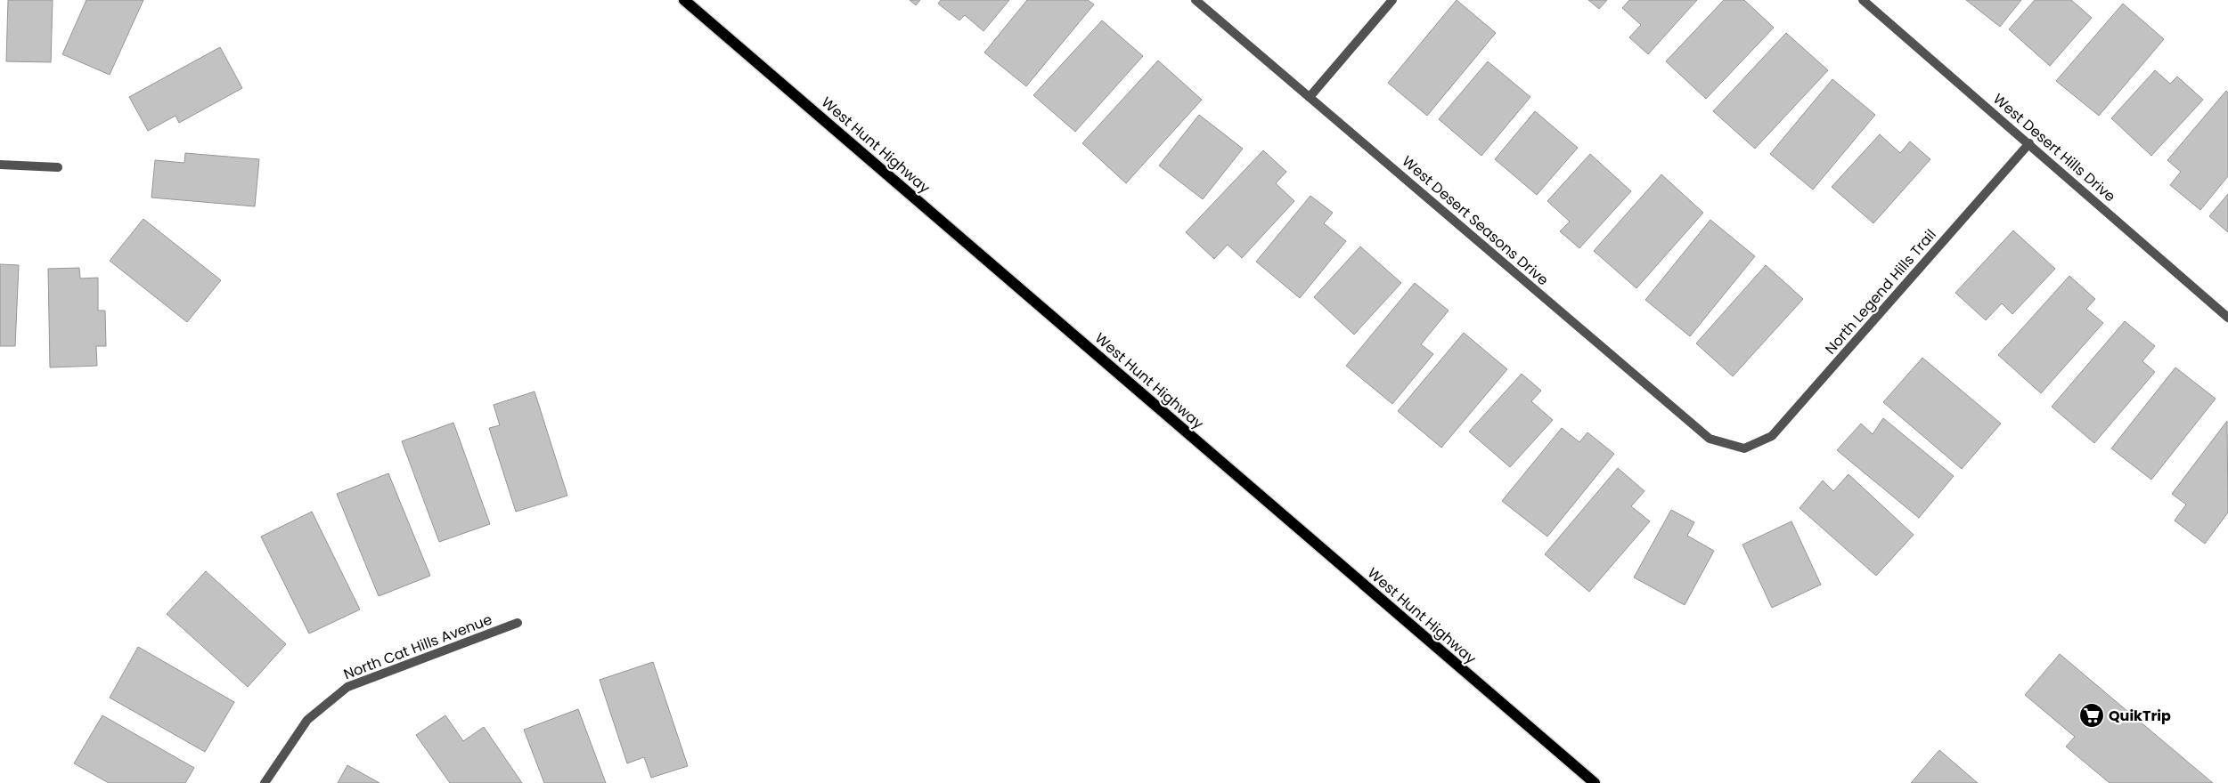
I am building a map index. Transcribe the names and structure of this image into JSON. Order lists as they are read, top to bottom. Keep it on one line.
{"streets":{"main road":["West Hunt Highway"],"street":["West Desert Hills Drive","West Desert Seasons Drive","North Legend Hills Trail","North Cat Hills Avenue"]},"crossings":[["West Desert Hills Drive","North Legend Hills Trail"],["West Desert Seasons Drive","North Legend Hills Trail"]],"places":{"supermarket":["QuikTrip"]}}
